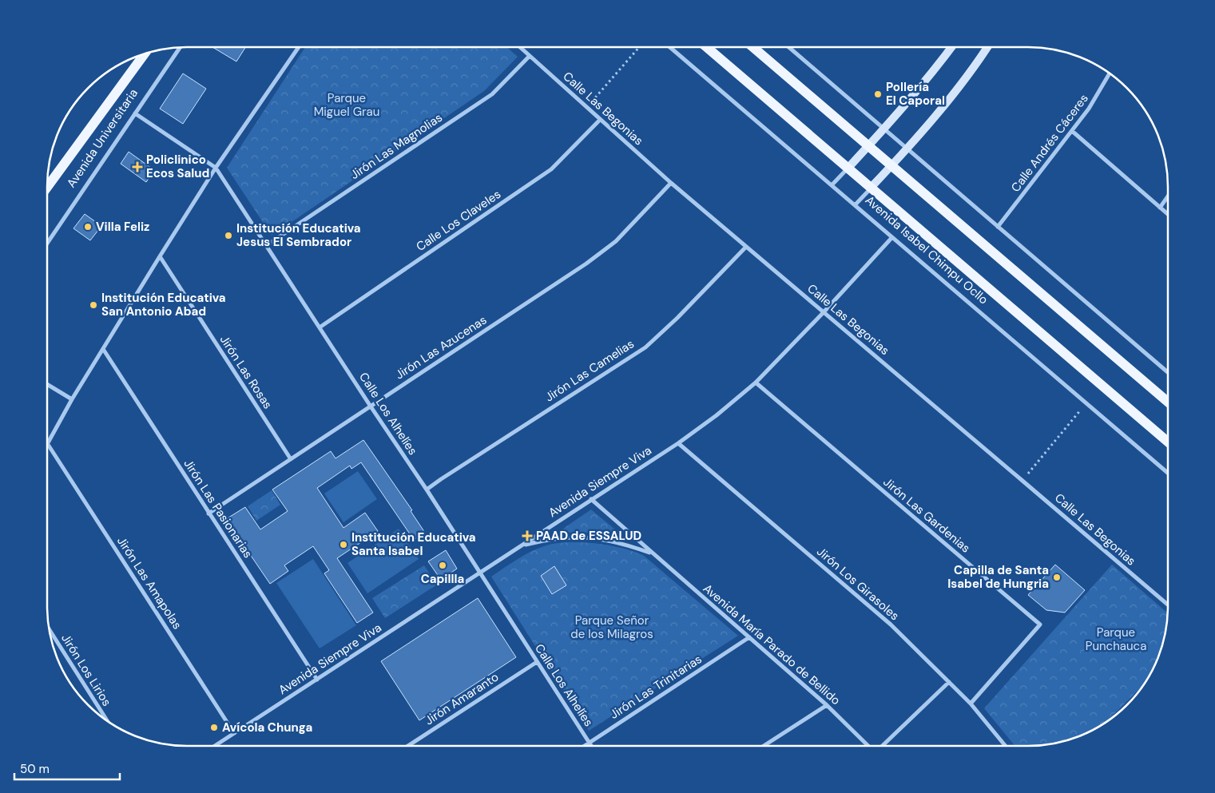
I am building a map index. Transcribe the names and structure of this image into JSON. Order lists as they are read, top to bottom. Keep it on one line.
{"streets":{"main road":["Avenida Universitaria","Avenida Isabel Chimpu Ocllo"],"street":["Calle Las Begonias","Calle Andrés Cáceres","Jirón Las Magnolias","Calle Los Claveles","Jirón Las Azucenas","Jirón Las Camelias","Jirón Las Rosas","Calle Los Alhelíes","Avenida Siempre Viva","Jirón Las Pasionarias","Jirón Las Gardenias","Jirón Las Amapolas","Jirón Los Girasoles","Avenida María Parado de Bellido","Jirón Los Lirios","Jirón Las Trinitarias","Jirón Amaranto"]},"crossings":[["Calle Las Begonias","Jirón Las Magnolias"],["Calle Las Begonias","Calle Los Claveles"],["Calle Las Begonias","Jirón Las Azucenas"],["Calle Las Begonias","Jirón Las Camelias"],["Calle Las Begonias","Avenida Siempre Viva"],["Avenida Universitaria","Calle Los Alhelíes"],["Jirón Las Magnolias","Calle Los Alhelíes"],["Calle Los Claveles","Calle Los Alhelíes"],["Avenida Isabel Chimpu Ocllo","Avenida Siempre Viva"],["Jirón Las Azucenas","Jirón Las Rosas"],["Jirón Las Azucenas","Calle Los Alhelíes"],["Jirón Las Azucenas","Jirón Las Pasionarias"],["Jirón Las Camelias","Calle Los Alhelíes"],["Calle Los Alhelíes","Avenida Siempre Viva"],["Calle Los Alhelíes","Jirón Las Trinitarias"],["Calle Los Alhelíes","Jirón Amaranto"],["Avenida Siempre Viva","Jirón Las Pasionarias"],["Avenida Siempre Viva","Jirón Las Gardenias"],["Avenida Siempre Viva","Jirón Las Amapolas"],["Avenida Siempre Viva","Jirón Los Girasoles"],["Avenida Siempre Viva","Avenida María Parado de Bellido"],["Jirón Las Gardenias","Jirón Los Girasoles"],["Avenida María Parado de Bellido","Jirón Las Trinitarias"]],"parks":["Parque Miguel Grau","Parque Señor de los Milagros","Parque Punchauca"],"places":{"other":["Pollería El Caporal","Villa Feliz","Institución Educativa Jesus El Sembrador","Institución Educativa San Antonio Abad","Institución Educativa Santa Isabel","Capillla","Capilla de Santa Isabel de Hungria","Avícola Chunga"],"health":["Policlinico Ecos Salud","PAAD de ESSALUD"]},"scale_bar":"50 m"}
